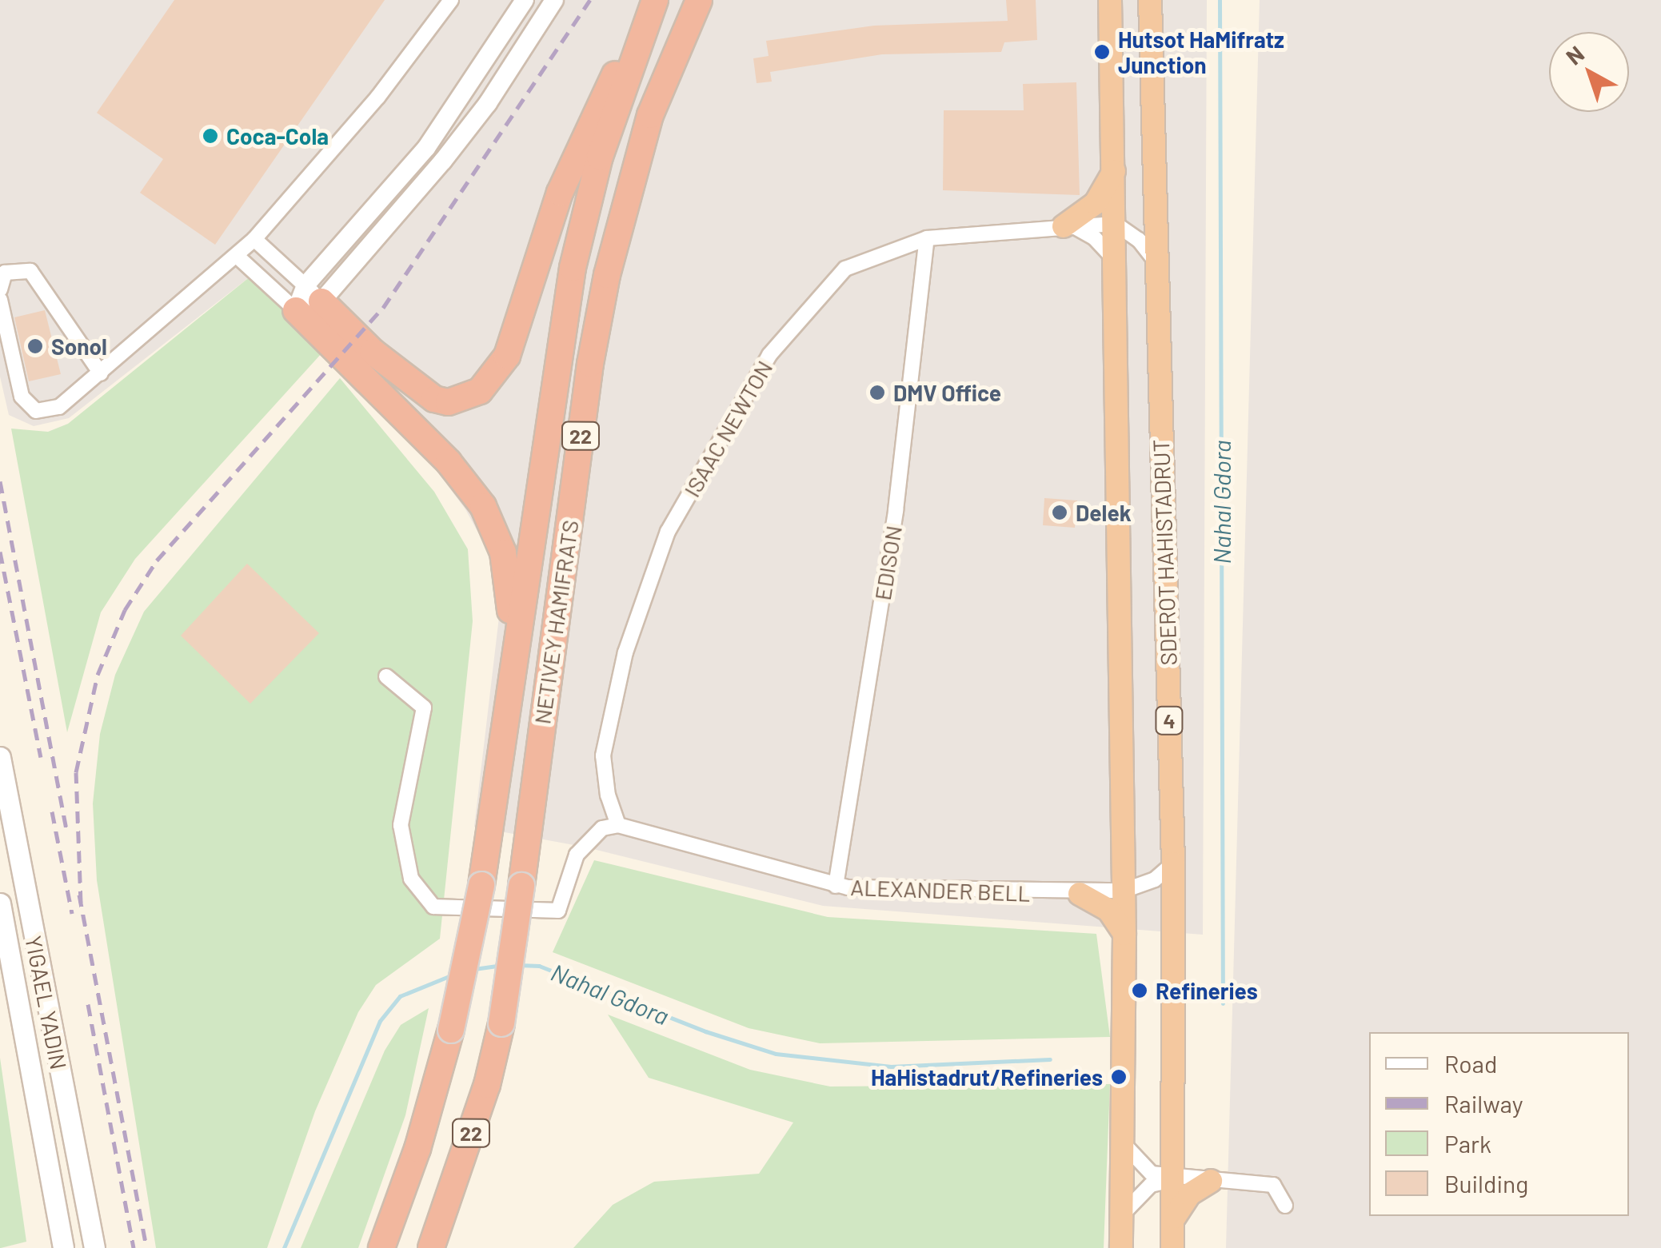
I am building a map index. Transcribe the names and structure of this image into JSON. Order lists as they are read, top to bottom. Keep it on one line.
{"streets":{"highway":["22","SDEROT HAHISTADRUT","NETIVEY HAMIFRATS","4"],"main road":["YIGAEL YADIN"],"street":["ISAAC NEWTON","EDISON","ALEXANDER BELL"]},"crossings":[["ISAAC NEWTON","SDEROT HAHISTADRUT"],["ISAAC NEWTON","EDISON"],["ISAAC NEWTON","ALEXANDER BELL"],["SDEROT HAHISTADRUT","ALEXANDER BELL"],["EDISON","ALEXANDER BELL"]],"water":["Nahal Gdora"],"places":["Hutsot HaMifratz Junction","Coca-Cola","Sonol","DMV Office","Delek","Refineries","HaHistadrut/Refineries"],"legend":["Road","Railway","Park","Building"],"north":"top left"}
